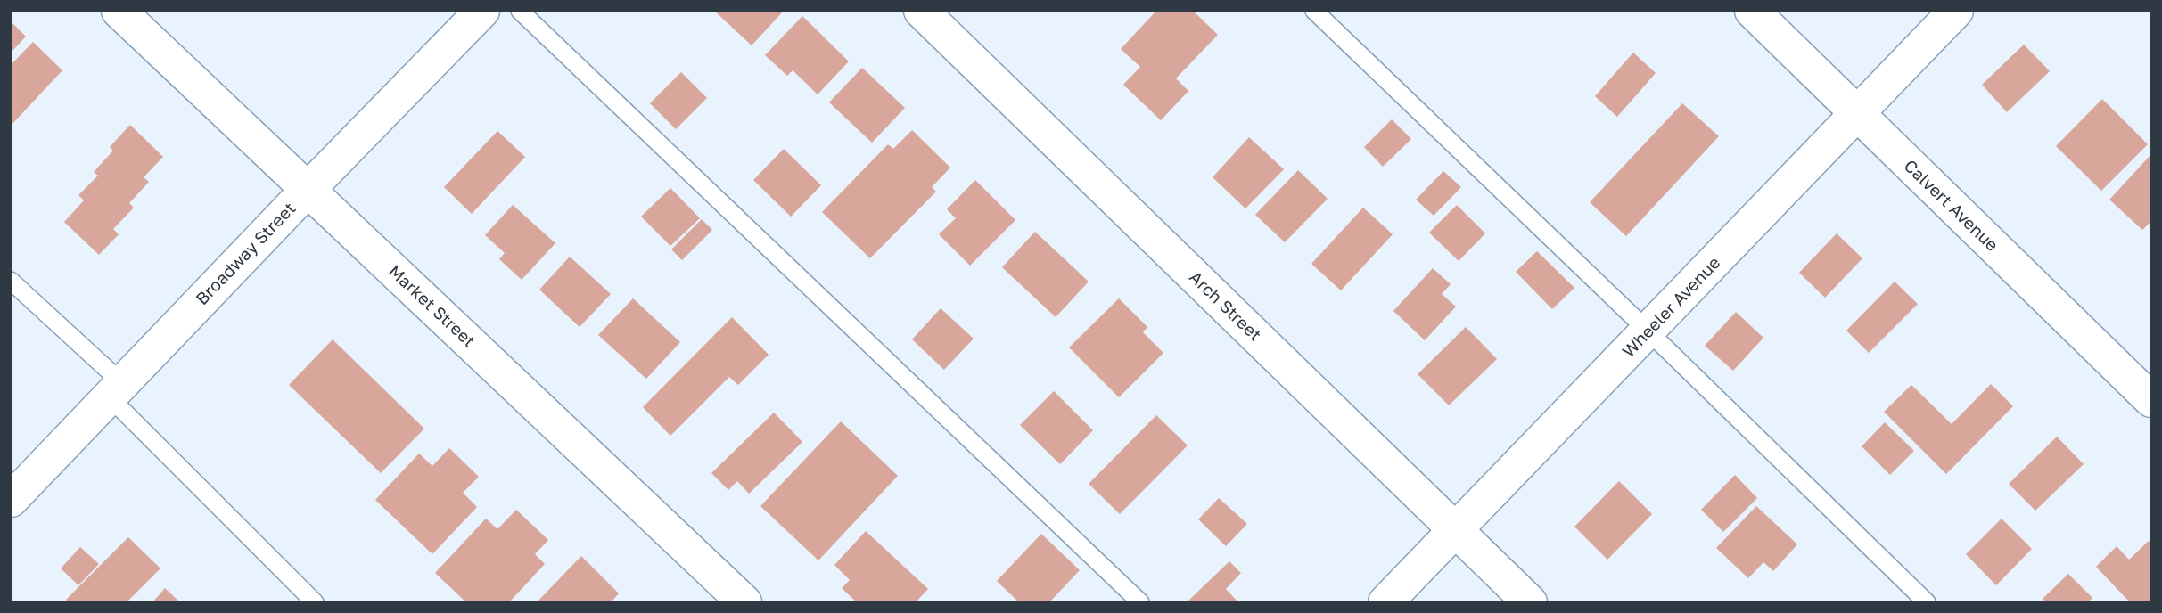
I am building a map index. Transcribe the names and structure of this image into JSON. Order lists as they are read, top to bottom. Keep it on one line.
{"streets":{"street":["Calvert Avenue","Broadway Street","Market Street","Arch Street","Wheeler Avenue"]},"crossings":[["Calvert Avenue","Wheeler Avenue"],["Broadway Street","Market Street"],["Arch Street","Wheeler Avenue"]]}
